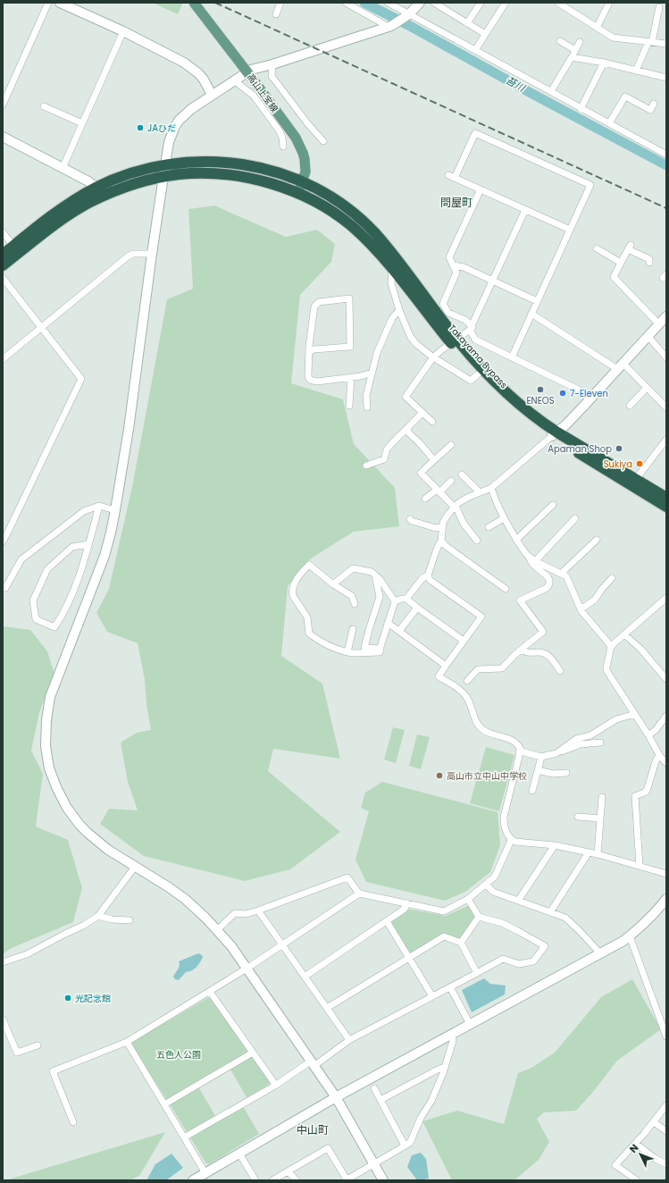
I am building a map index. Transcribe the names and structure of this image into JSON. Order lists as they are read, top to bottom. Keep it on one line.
{"streets":{"highway":["Takayama Bypass"],"main road":["高山上宝線"]},"crossings":[["高山上宝線","Takayama Bypass"]],"districts":["問屋町","中山町"],"water":["苔川"],"parks":["五色人公園"],"places":["JAひだ","ENEOS","7-Eleven","Apaman Shop","Sukiya","高山市立中山中学校","光記念館"],"north":"top left"}
